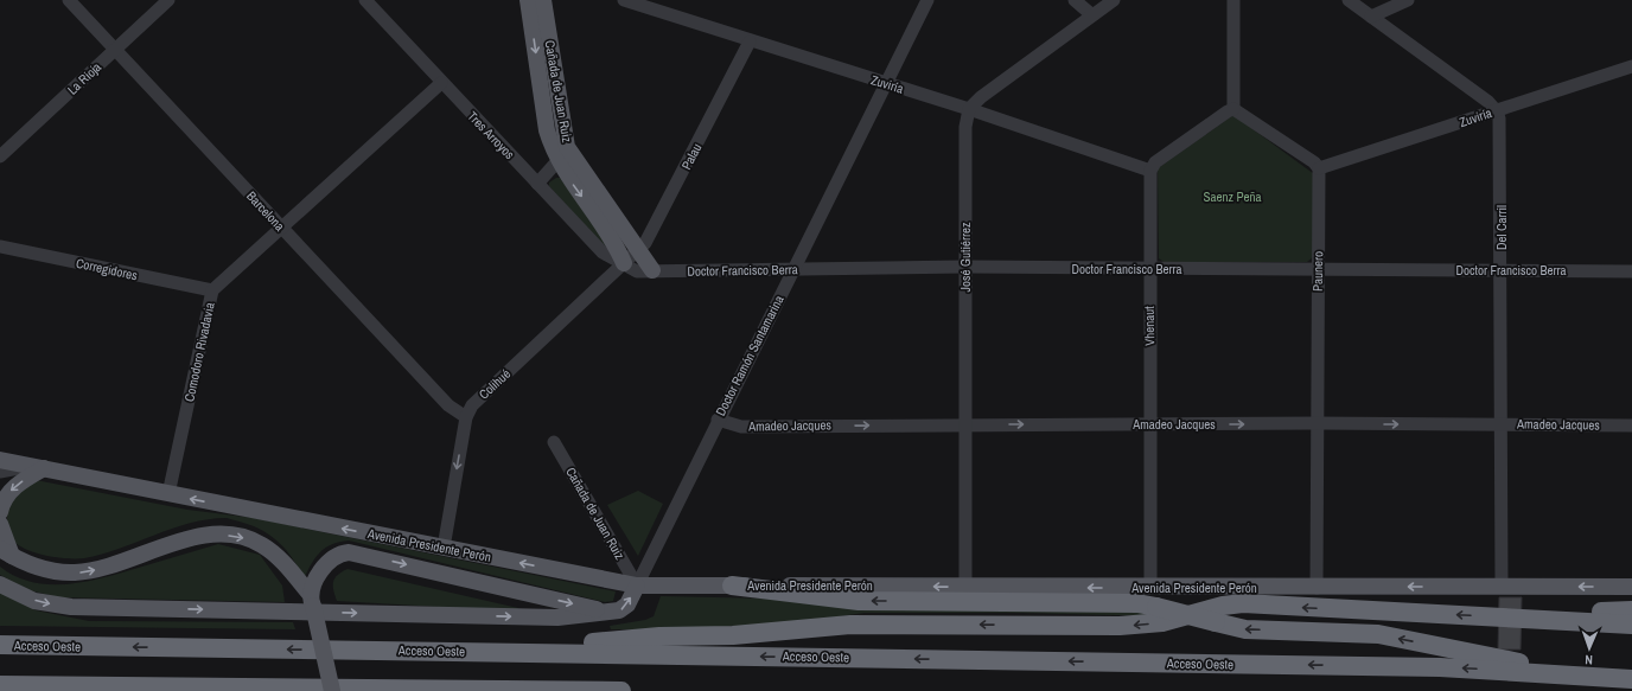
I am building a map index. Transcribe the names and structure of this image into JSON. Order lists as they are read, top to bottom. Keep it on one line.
{"streets":{"highway":["Acceso Oeste"],"main road":["Cañada de Juan Ruiz","Avenida Presidente Perón"],"street":["La Rioja","Zuviría","Tres Arroyos","Palau","Barcelona","Del Carril","José Gutiérrez","Corregidores","Doctor Francisco Berra","Paunero","Vhenaut","Comodoro Rivadavia","Doctor Ramón Santamarina","Colihué","Amadeo Jacques"]},"crossings":[["La Rioja","Barcelona"],["Zuviría","Palau"],["Zuviría","Del Carril"],["Zuviría","José Gutiérrez"],["Zuviría","Paunero"],["Zuviría","Vhenaut"],["Zuviría","Doctor Ramón Santamarina"],["Cañada de Juan Ruiz","Tres Arroyos"],["Cañada de Juan Ruiz","Palau"],["Cañada de Juan Ruiz","Doctor Francisco Berra"],["Cañada de Juan Ruiz","Doctor Ramón Santamarina"],["Cañada de Juan Ruiz","Colihué"],["Cañada de Juan Ruiz","Avenida Presidente Perón"],["Tres Arroyos","Palau"],["Tres Arroyos","Doctor Francisco Berra"],["Tres Arroyos","Comodoro Rivadavia"],["Tres Arroyos","Colihué"],["Palau","Doctor Francisco Berra"],["Palau","Colihué"],["Barcelona","Comodoro Rivadavia"],["Barcelona","Colihué"],["Del Carril","Doctor Francisco Berra"],["Del Carril","Amadeo Jacques"],["Del Carril","Avenida Presidente Perón"],["José Gutiérrez","Doctor Francisco Berra"],["José Gutiérrez","Amadeo Jacques"],["José Gutiérrez","Avenida Presidente Perón"],["Corregidores","Comodoro Rivadavia"],["Doctor Francisco Berra","Paunero"],["Doctor Francisco Berra","Vhenaut"],["Doctor Francisco Berra","Doctor Ramón Santamarina"],["Doctor Francisco Berra","Colihué"],["Paunero","Amadeo Jacques"],["Paunero","Avenida Presidente Perón"],["Vhenaut","Amadeo Jacques"],["Vhenaut","Avenida Presidente Perón"],["Comodoro Rivadavia","Avenida Presidente Perón"],["Doctor Ramón Santamarina","Amadeo Jacques"],["Doctor Ramón Santamarina","Avenida Presidente Perón"],["Colihué","Avenida Presidente Perón"]],"one_way":["Colihué","Amadeo Jacques"],"parks":["Saenz Peña"],"north":"bottom"}
